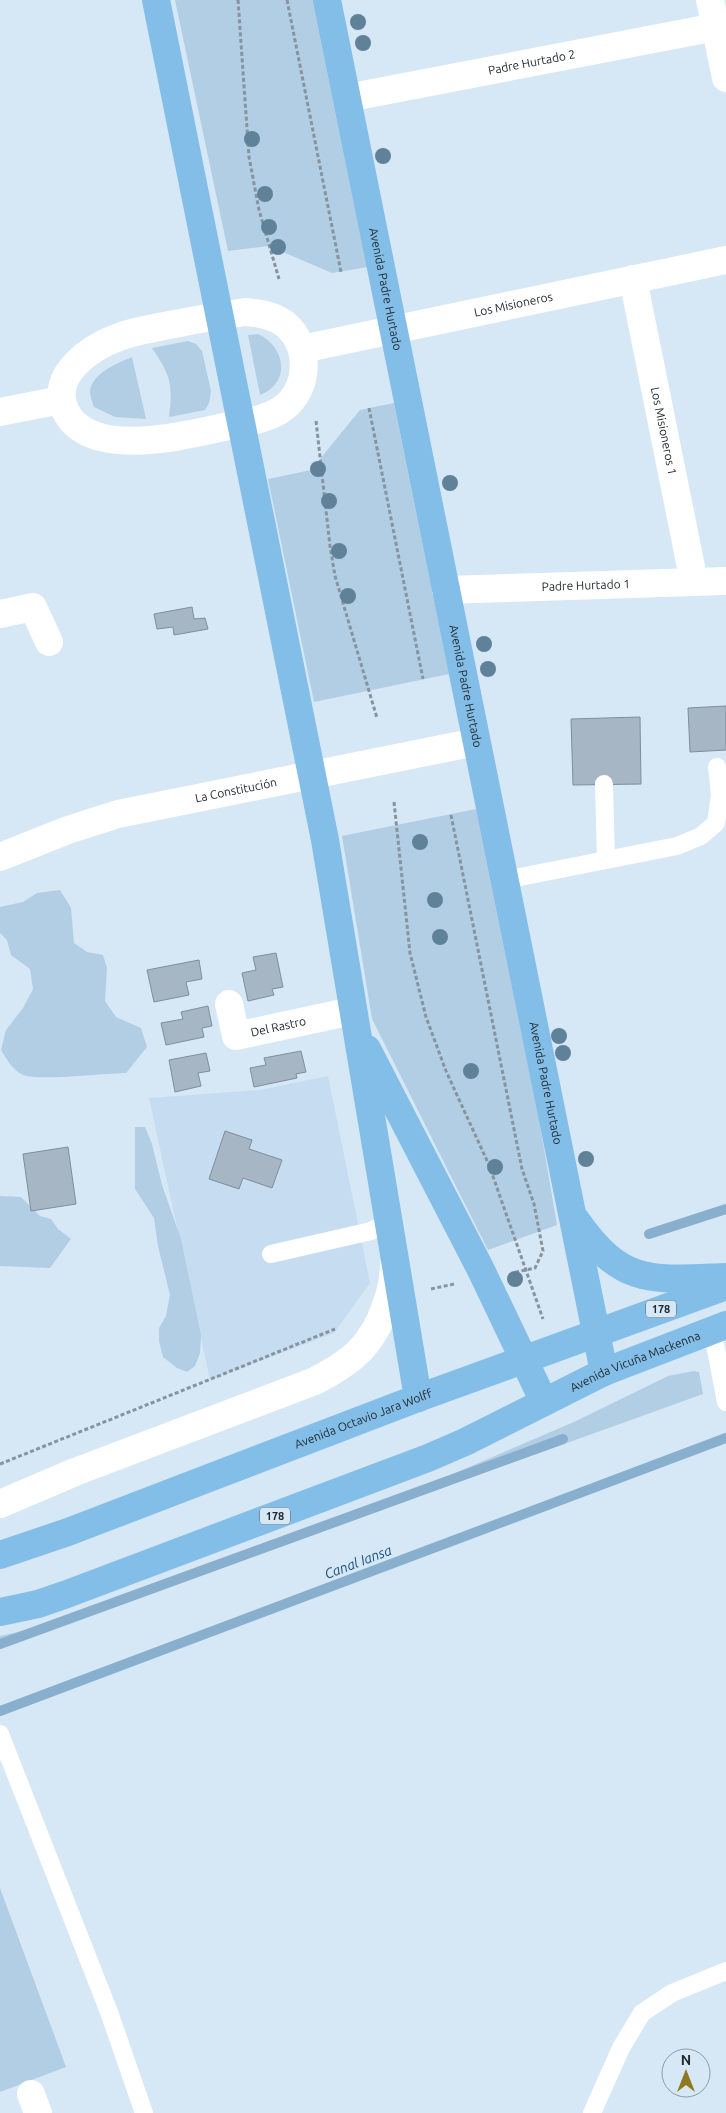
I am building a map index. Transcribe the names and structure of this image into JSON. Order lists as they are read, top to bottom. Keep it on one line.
{"streets":{"main road":["Avenida Padre Hurtado","178","Avenida Vicuña Mackenna","Avenida Octavio Jara Wolff"],"street":["Padre Hurtado 2","Los Misioneros","Los Misioneros 1","Padre Hurtado 1","La Constitución","Del Rastro"]},"crossings":[["Padre Hurtado 2","Avenida Padre Hurtado"],["Avenida Padre Hurtado","Los Misioneros"],["Avenida Padre Hurtado","Padre Hurtado 1"],["Avenida Padre Hurtado","La Constitución"],["Avenida Padre Hurtado","Avenida Vicuña Mackenna"],["Avenida Padre Hurtado","Avenida Octavio Jara Wolff"],["Los Misioneros","Los Misioneros 1"],["Los Misioneros 1","Padre Hurtado 1"],["178","Avenida Vicuña Mackenna"]],"water":["Canal Iansa"],"north":"top"}
